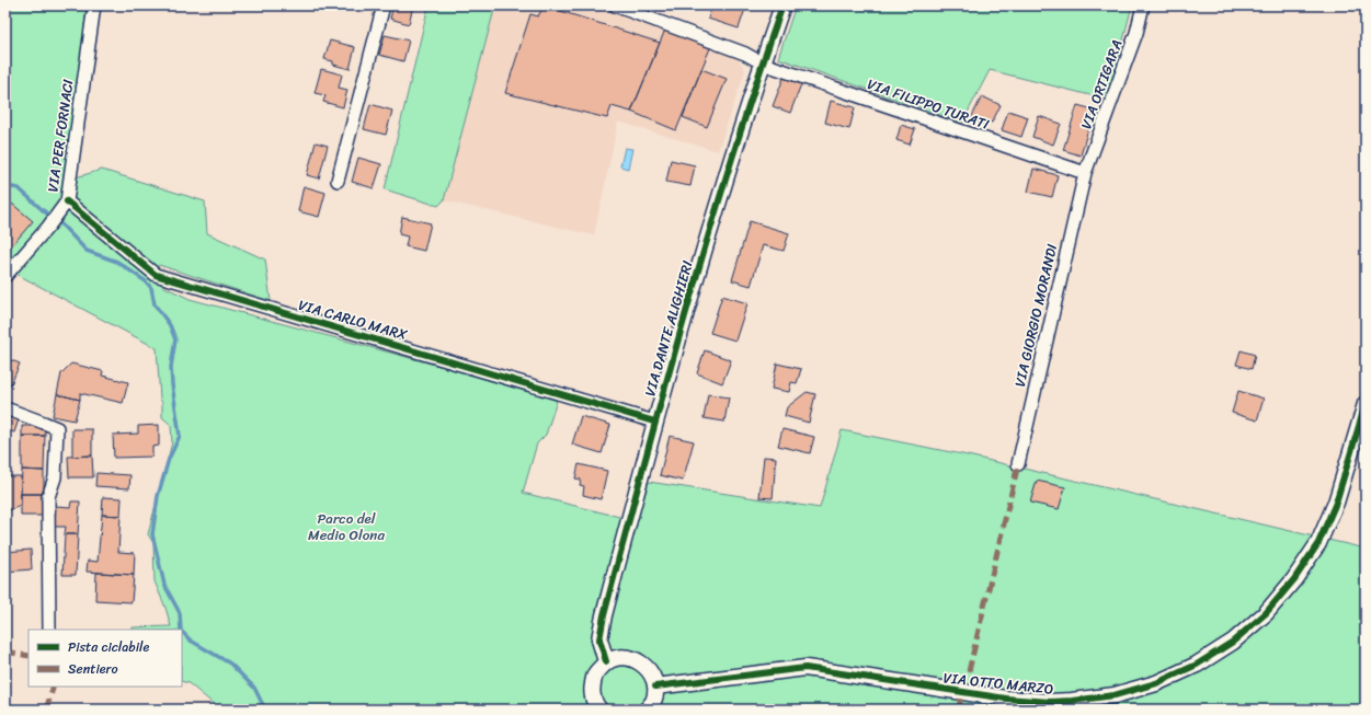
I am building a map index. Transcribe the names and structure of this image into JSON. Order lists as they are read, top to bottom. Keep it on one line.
{"streets":{"street":["VIA ORTIGARA","VIA FILIPPO TURATI","VIA PER FORNACI","VIA GIORGIO MORANDI","VIA CARLO MARX","VIA DANTE ALIGHIERI","VIA OTTO MARZO"]},"crossings":[["VIA ORTIGARA","VIA FILIPPO TURATI"],["VIA ORTIGARA","VIA GIORGIO MORANDI"],["VIA FILIPPO TURATI","VIA GIORGIO MORANDI"],["VIA FILIPPO TURATI","VIA DANTE ALIGHIERI"],["VIA PER FORNACI","VIA CARLO MARX"],["VIA CARLO MARX","VIA DANTE ALIGHIERI"]],"parks":["Parco del Medio Olona"],"legend":["Pista ciclabile","Sentiero"]}
